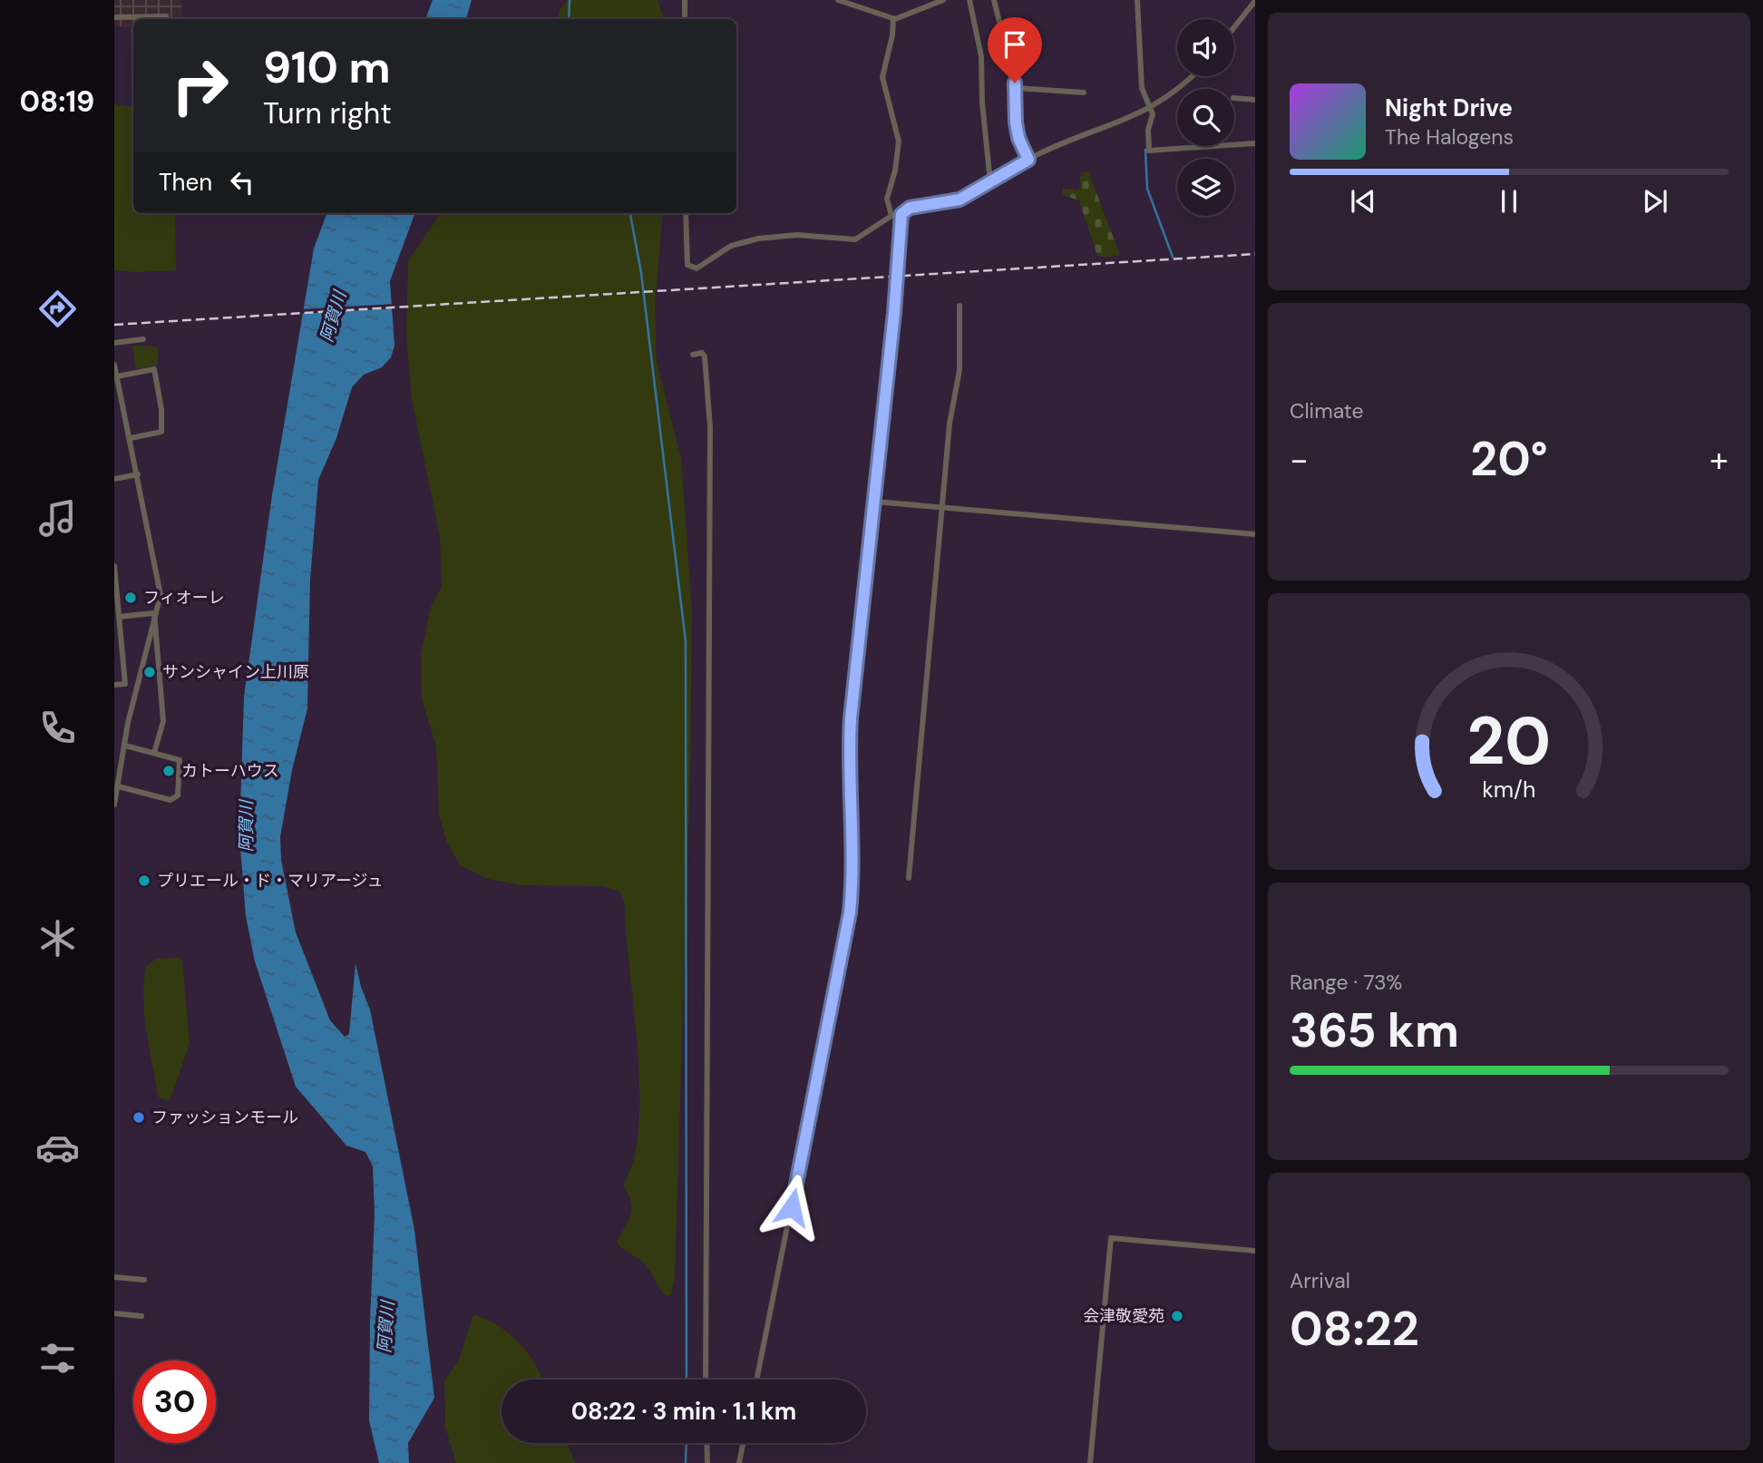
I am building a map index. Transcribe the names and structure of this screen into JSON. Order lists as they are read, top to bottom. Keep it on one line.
{"water":["阿賀川"],"places":["フィオーレ","サンシャイン上川原","カトーハウス","プリエール・ド・マリアージュ","ファッションモール","会津敬愛苑"],"page":{"tabs":"08:19","turn":["910 m","Turn right"],"song":["Night Drive","The Halogens"],"then":"Then","tile":["Climate",["Range · 73%","365 km"],["Arrival","08:22"]],"heat":["−","20°","+"],"limit":"30","trip":"08:22 · 3 min · 1.1 km","gauge":["20","km/h"]}}
